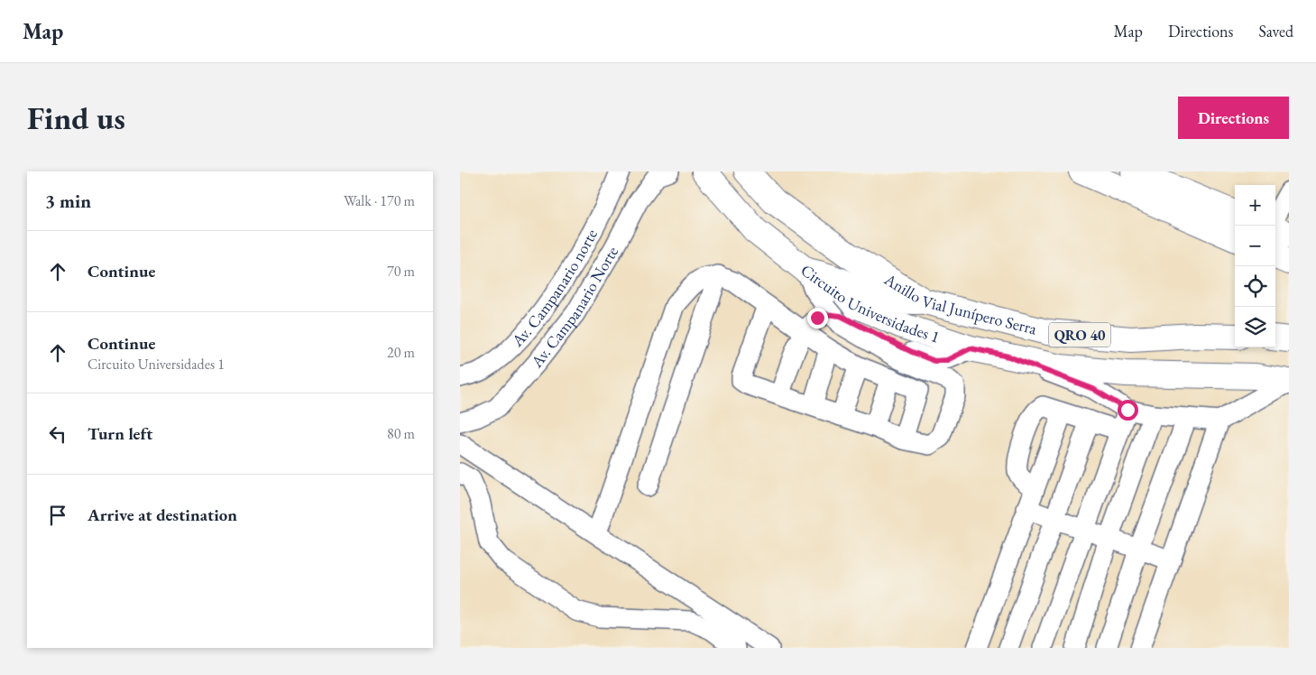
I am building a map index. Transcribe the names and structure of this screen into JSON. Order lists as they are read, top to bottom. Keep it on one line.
{"streets":{"main road":["Circuito Universidades 1","Anillo Vial Junípero Serra","QRO 40"],"street":["Av. Campanario norte","Av. Campanario Norte"]},"page":{"header":"Map","nav":["Map","Directions","Saved"],"buttons":"Directions","title":"Find us","heading":["3 min","Walk · 170 m"],"map_buttons":["+","−"],"list":[["Continue","70 m"],["Continue","Circuito Universidades 1","20 m"],["Turn left","80 m"],"Arrive at destination"]}}
